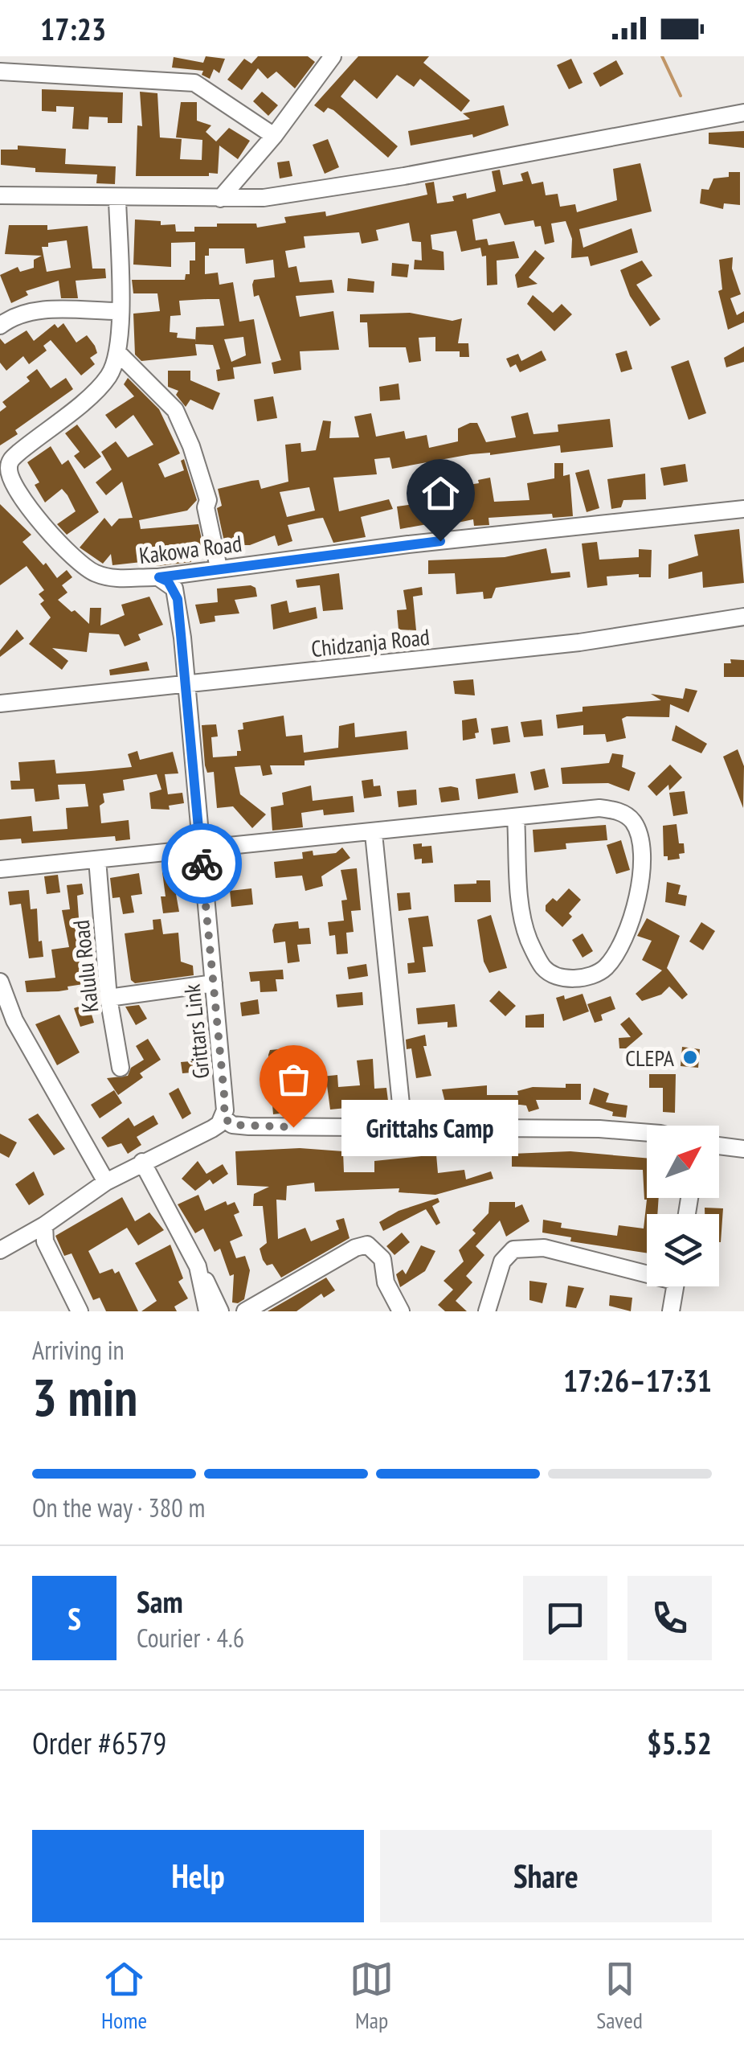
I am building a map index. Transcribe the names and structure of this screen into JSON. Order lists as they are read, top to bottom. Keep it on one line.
{"streets":{"street":["Kakowa Road","Chidzanja Road","Kalulu Road","Grittars Link"]},"crossings":[["Kakowa Road","Grittars Link"],["Chidzanja Road","Grittars Link"]],"places":["CLEPA","Grittahs Camp"],"north":"top right","page":{"status":"17:23","bubble":"Grittahs Camp","heading":["3 min","Arriving in","17:26–17:31"],"panel":["Sam","Courier · 4.6","Order #6579","$5.52"],"bar":"On the way · 380 m","round":"S","buttons":["Help","Share"],"tabs":["Home","Map","Saved"]}}
